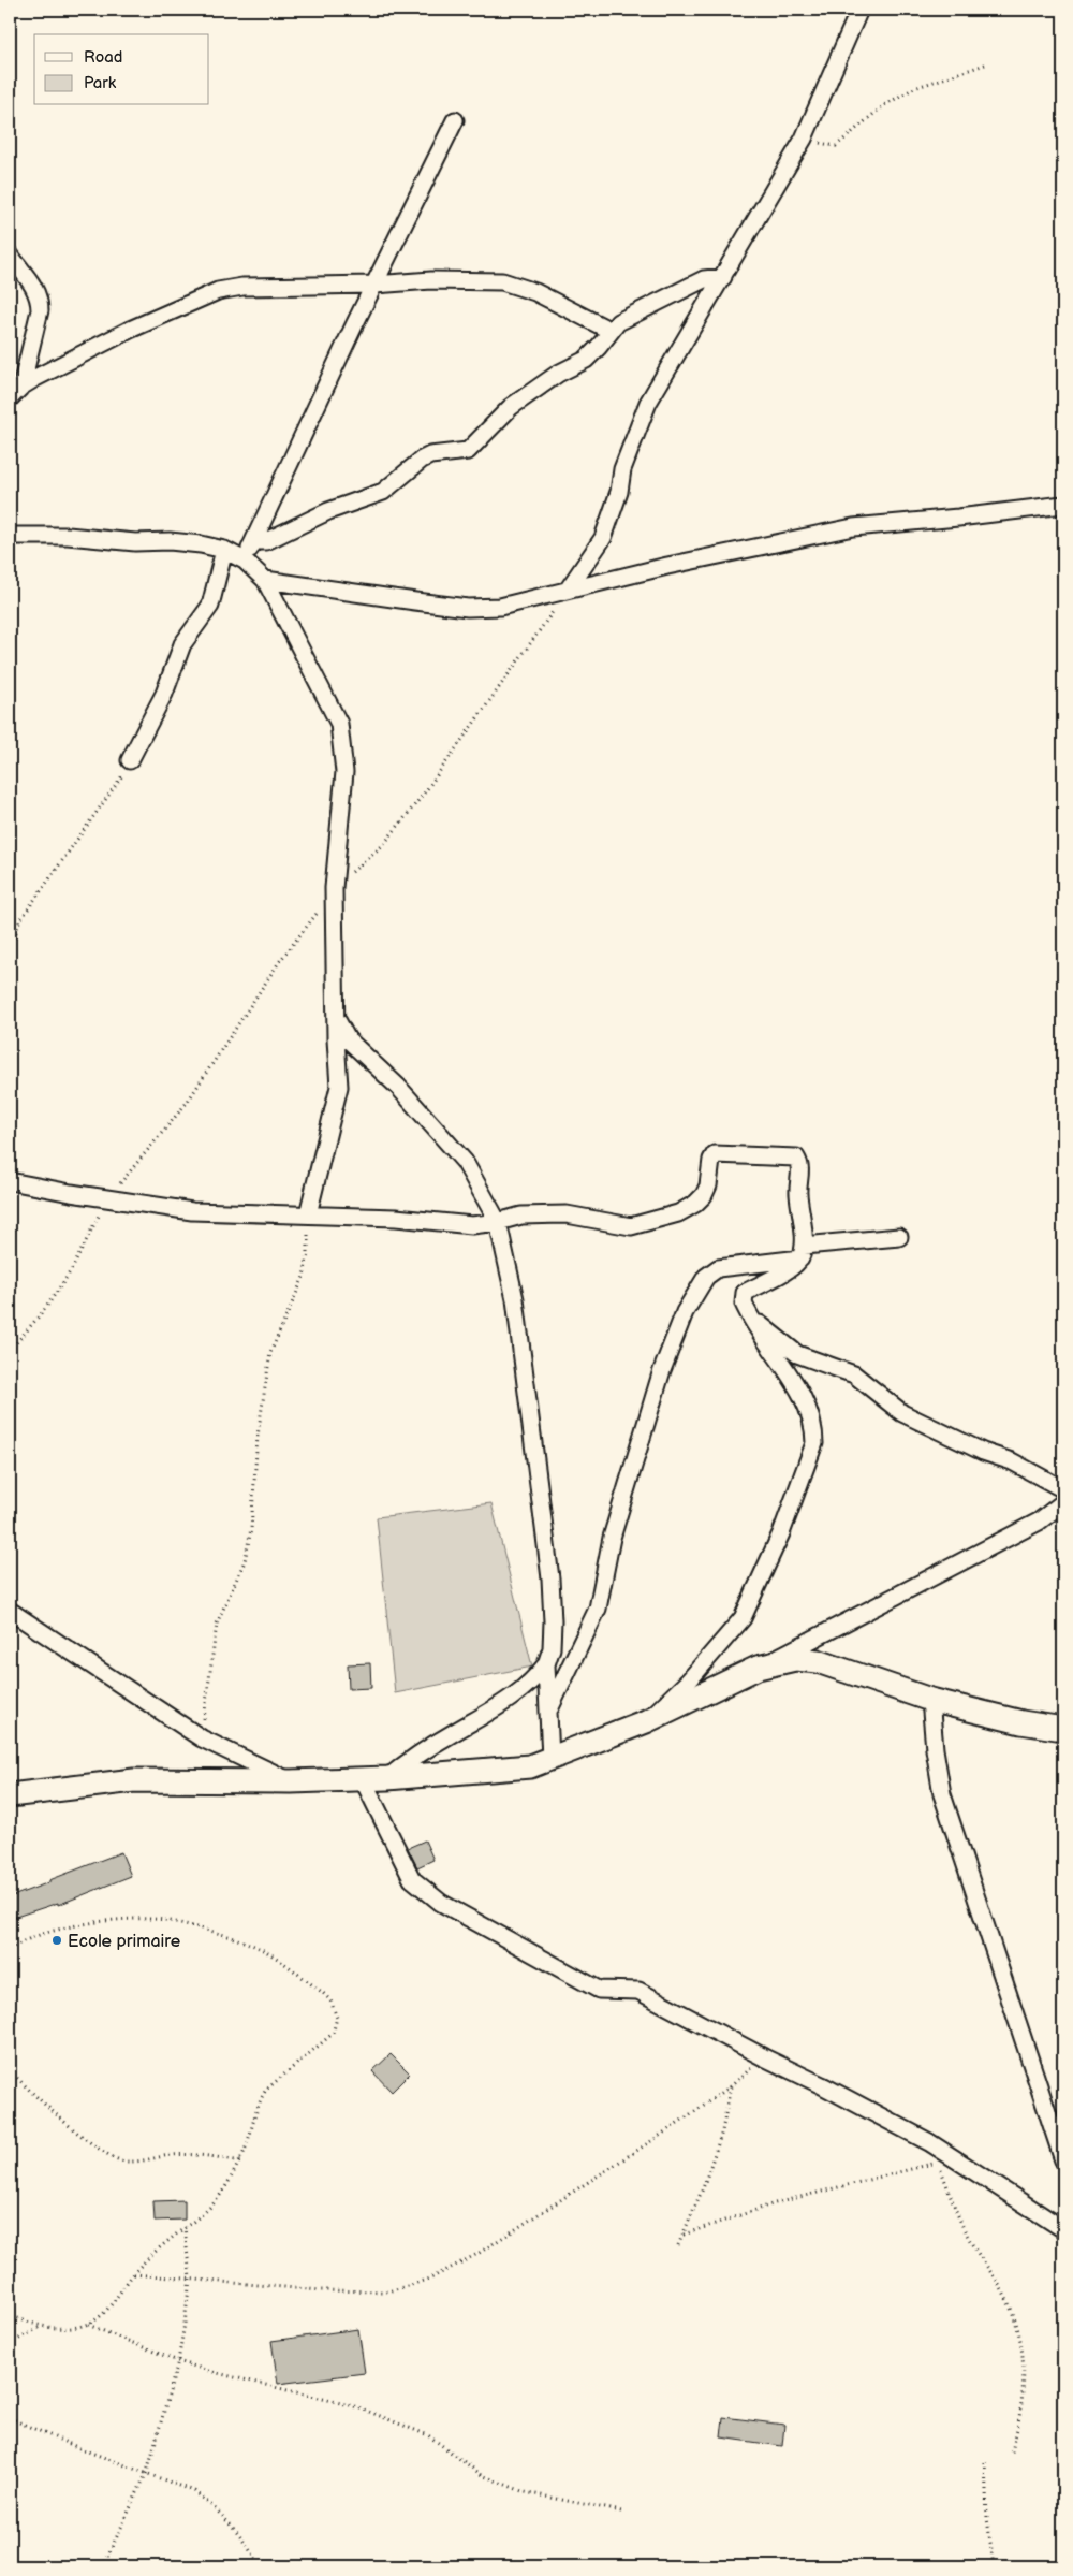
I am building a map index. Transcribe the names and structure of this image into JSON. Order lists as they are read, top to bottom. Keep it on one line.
{"places":["Ecole primaire"],"legend":["Road","Park"]}
